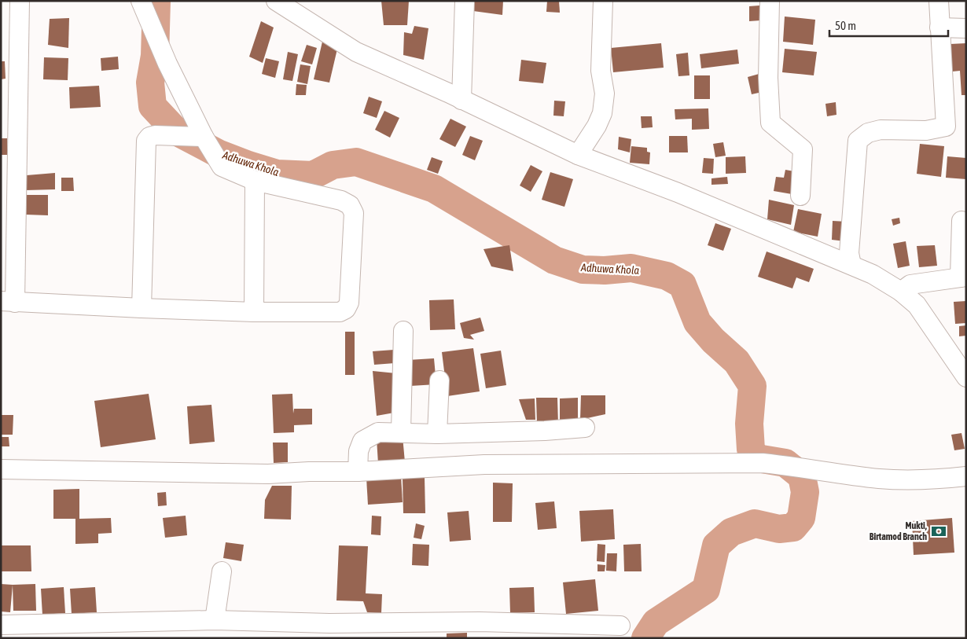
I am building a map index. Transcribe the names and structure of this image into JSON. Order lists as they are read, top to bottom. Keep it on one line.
{"water":["Adhuwa Khola"],"places":{"bank":["Mukti, Birtamod Branch"]},"scale_bar":"50 m"}
